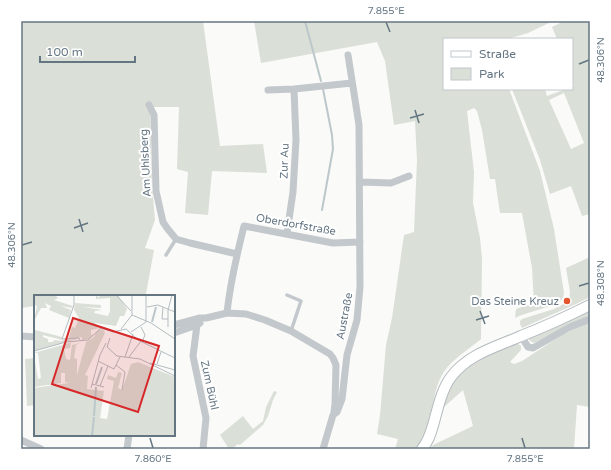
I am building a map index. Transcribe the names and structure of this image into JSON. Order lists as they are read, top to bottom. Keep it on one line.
{"streets":{"street":["Zur Au","Am Uhlsberg","Oberdorfstraße","Austraße","Zum Bühl"]},"crossings":[["Zur Au","Oberdorfstraße"],["Oberdorfstraße","Austraße"]],"places":["Das Steine Kreuz"],"legend":["Straße","Park"],"scale_bar":"100 m","coordinates":["7.855°E","48.306°N","48.308°N","7.860°E"]}
